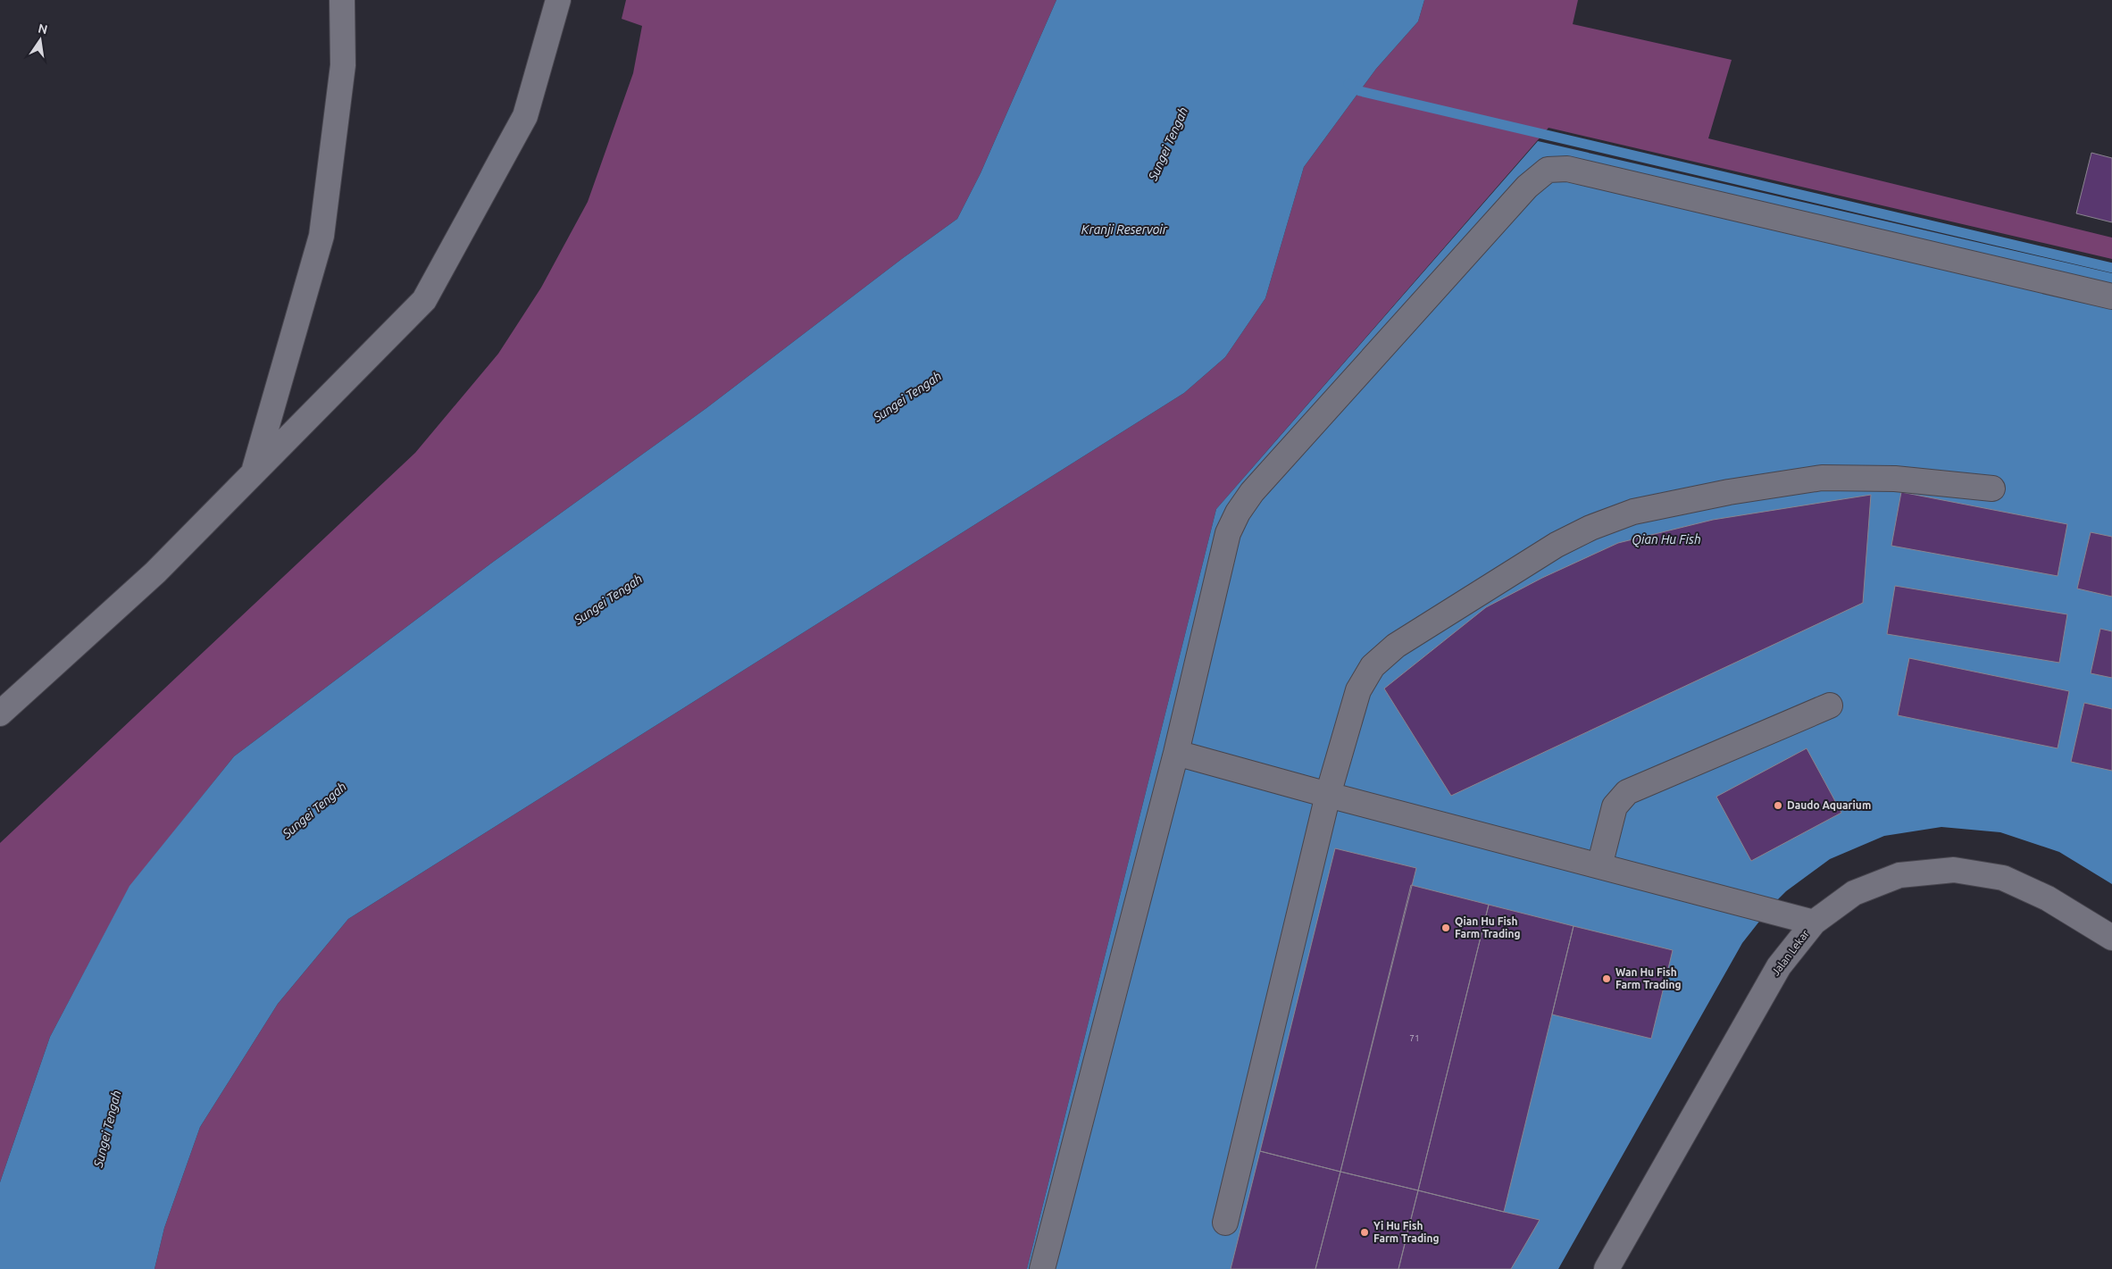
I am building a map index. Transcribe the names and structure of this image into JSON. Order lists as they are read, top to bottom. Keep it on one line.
{"streets":{"street":["Jalan Lekar"]},"water":["Sungei Tengah","Kranji Reservoir","Qian Hu Fish"],"places":["Daudo Aquarium","Qian Hu Fish Farm Trading","Wan Hu Fish Farm Trading","Yi Hu Fish Farm Trading"],"house_numbers":["71"],"north":"top"}
